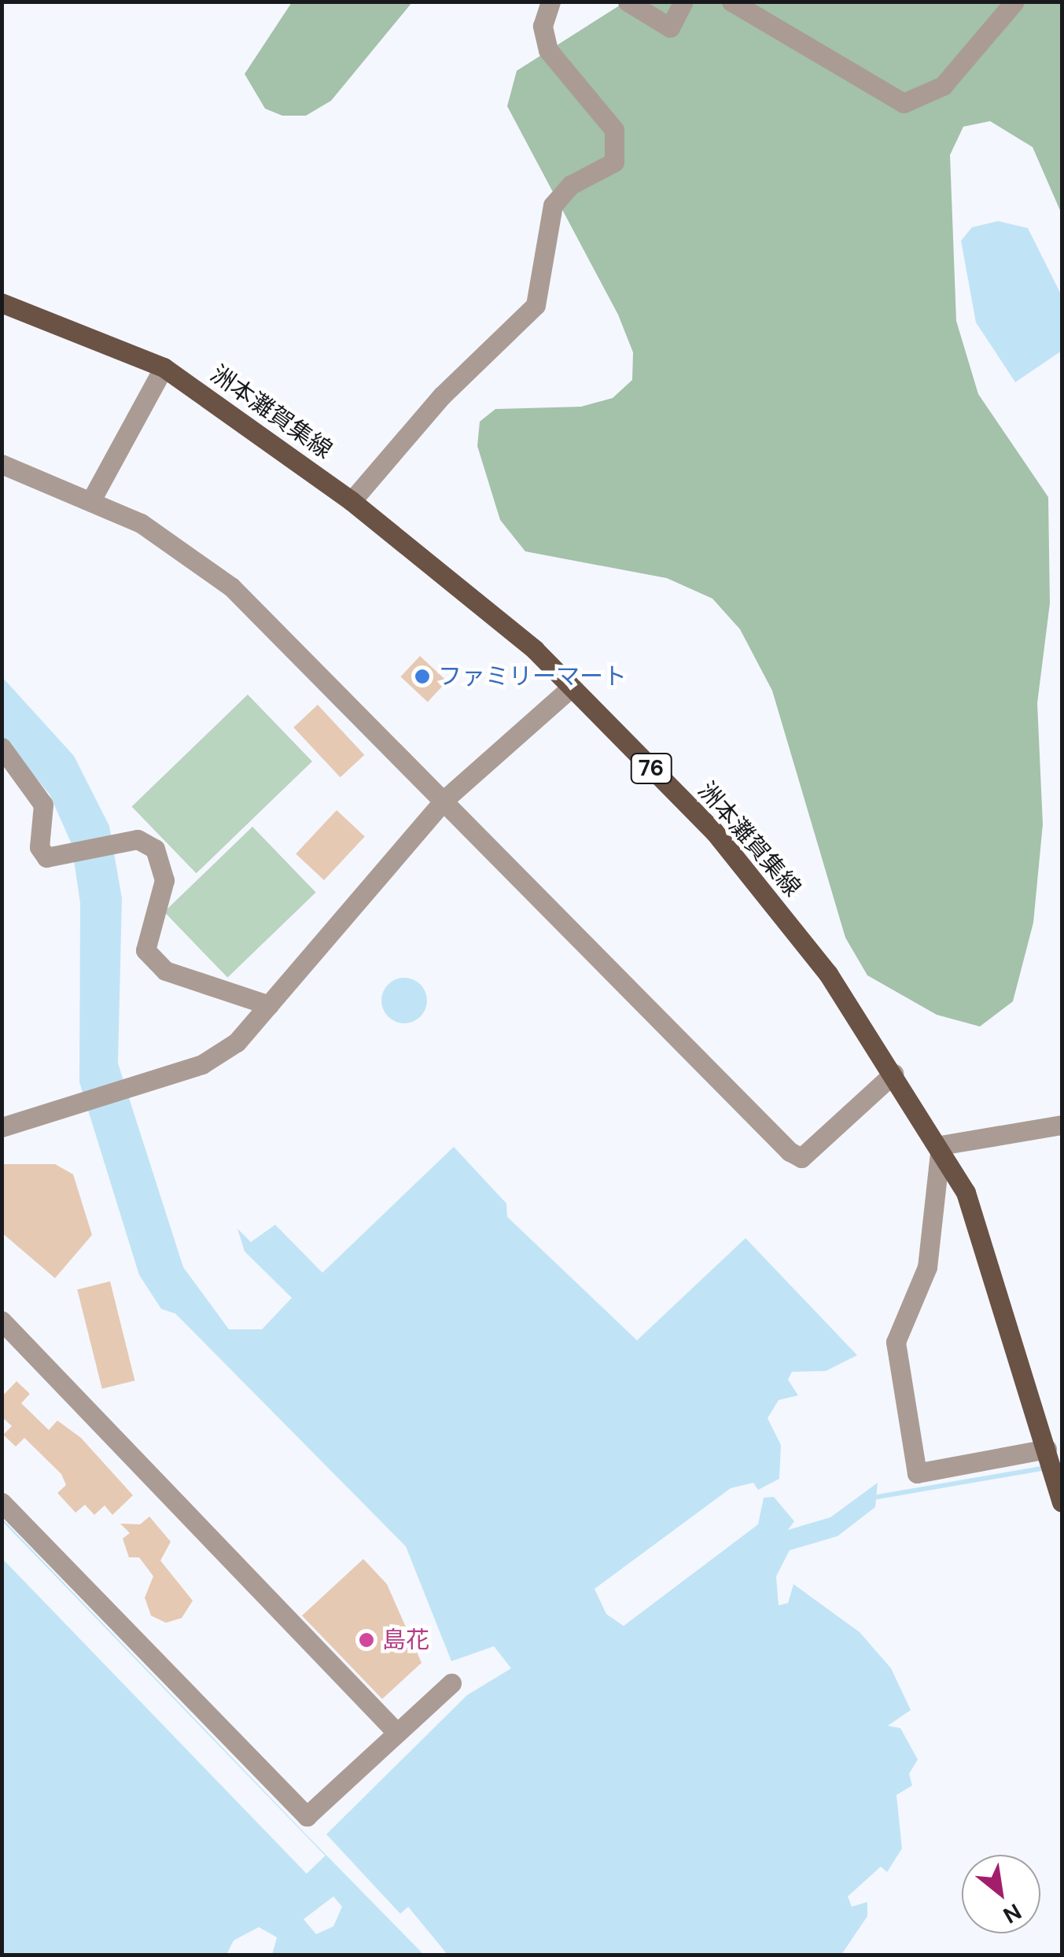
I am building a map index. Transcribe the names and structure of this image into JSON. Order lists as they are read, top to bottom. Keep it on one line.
{"streets":{"main road":["洲本灘賀集線","76"]},"places":["ファミリーマート","島花"],"north":"bottom right"}
